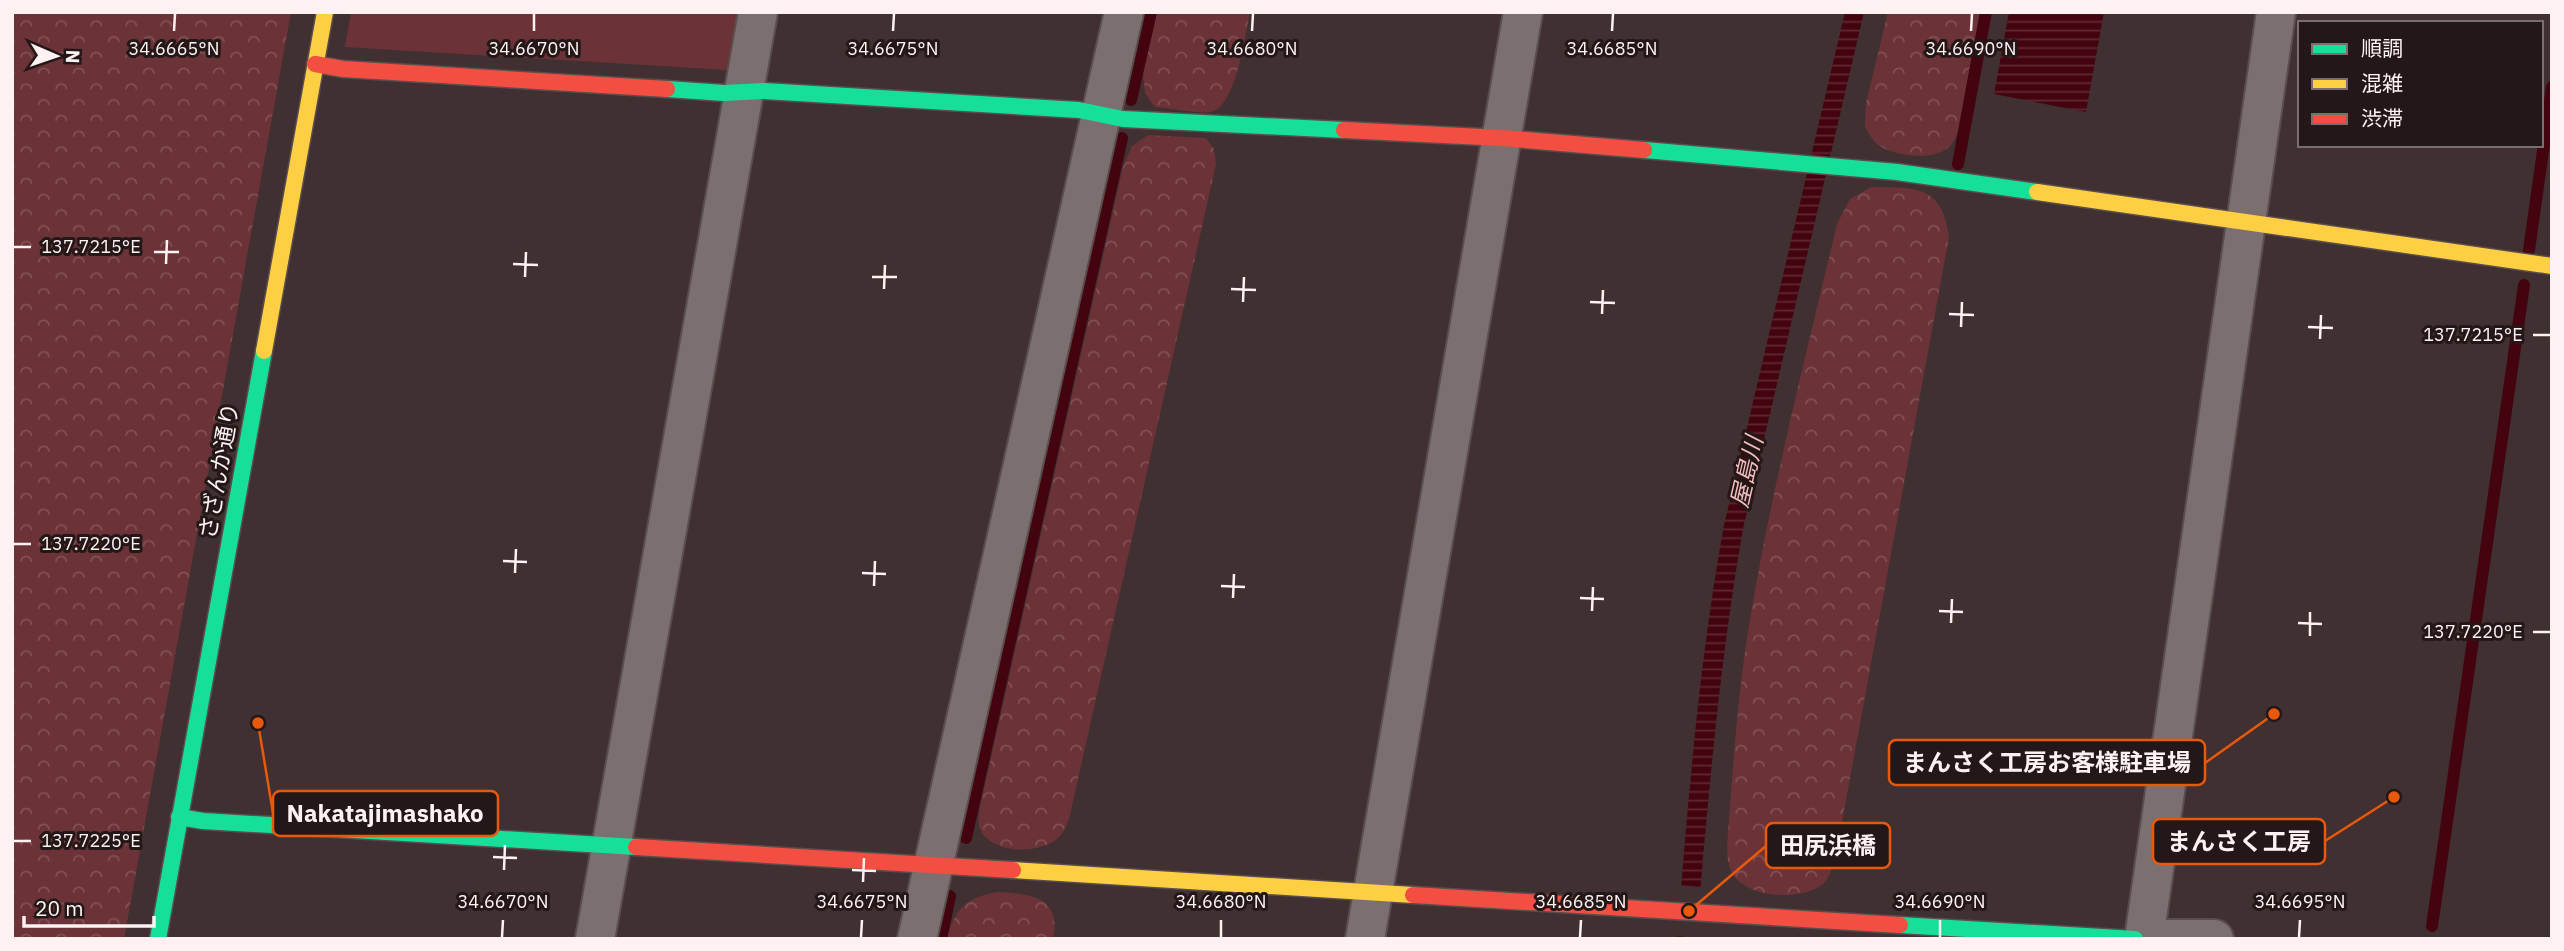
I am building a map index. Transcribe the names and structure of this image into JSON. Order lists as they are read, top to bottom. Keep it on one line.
{"streets":{"street":["さざんか通り"]},"water":["屋島川"],"places":["まんさく工房お客様駐車場","Nakatajimashako","まんさく工房","田尻浜橋"],"legend":["順調","混雑","渋滞"],"scale_bar":"20 m","north":"right","coordinates":["34.6665°N","34.6670°N","34.6675°N","34.6680°N","34.6685°N","34.6690°N","137.7215°E","137.7220°E","137.7225°E","34.6695°N"]}
